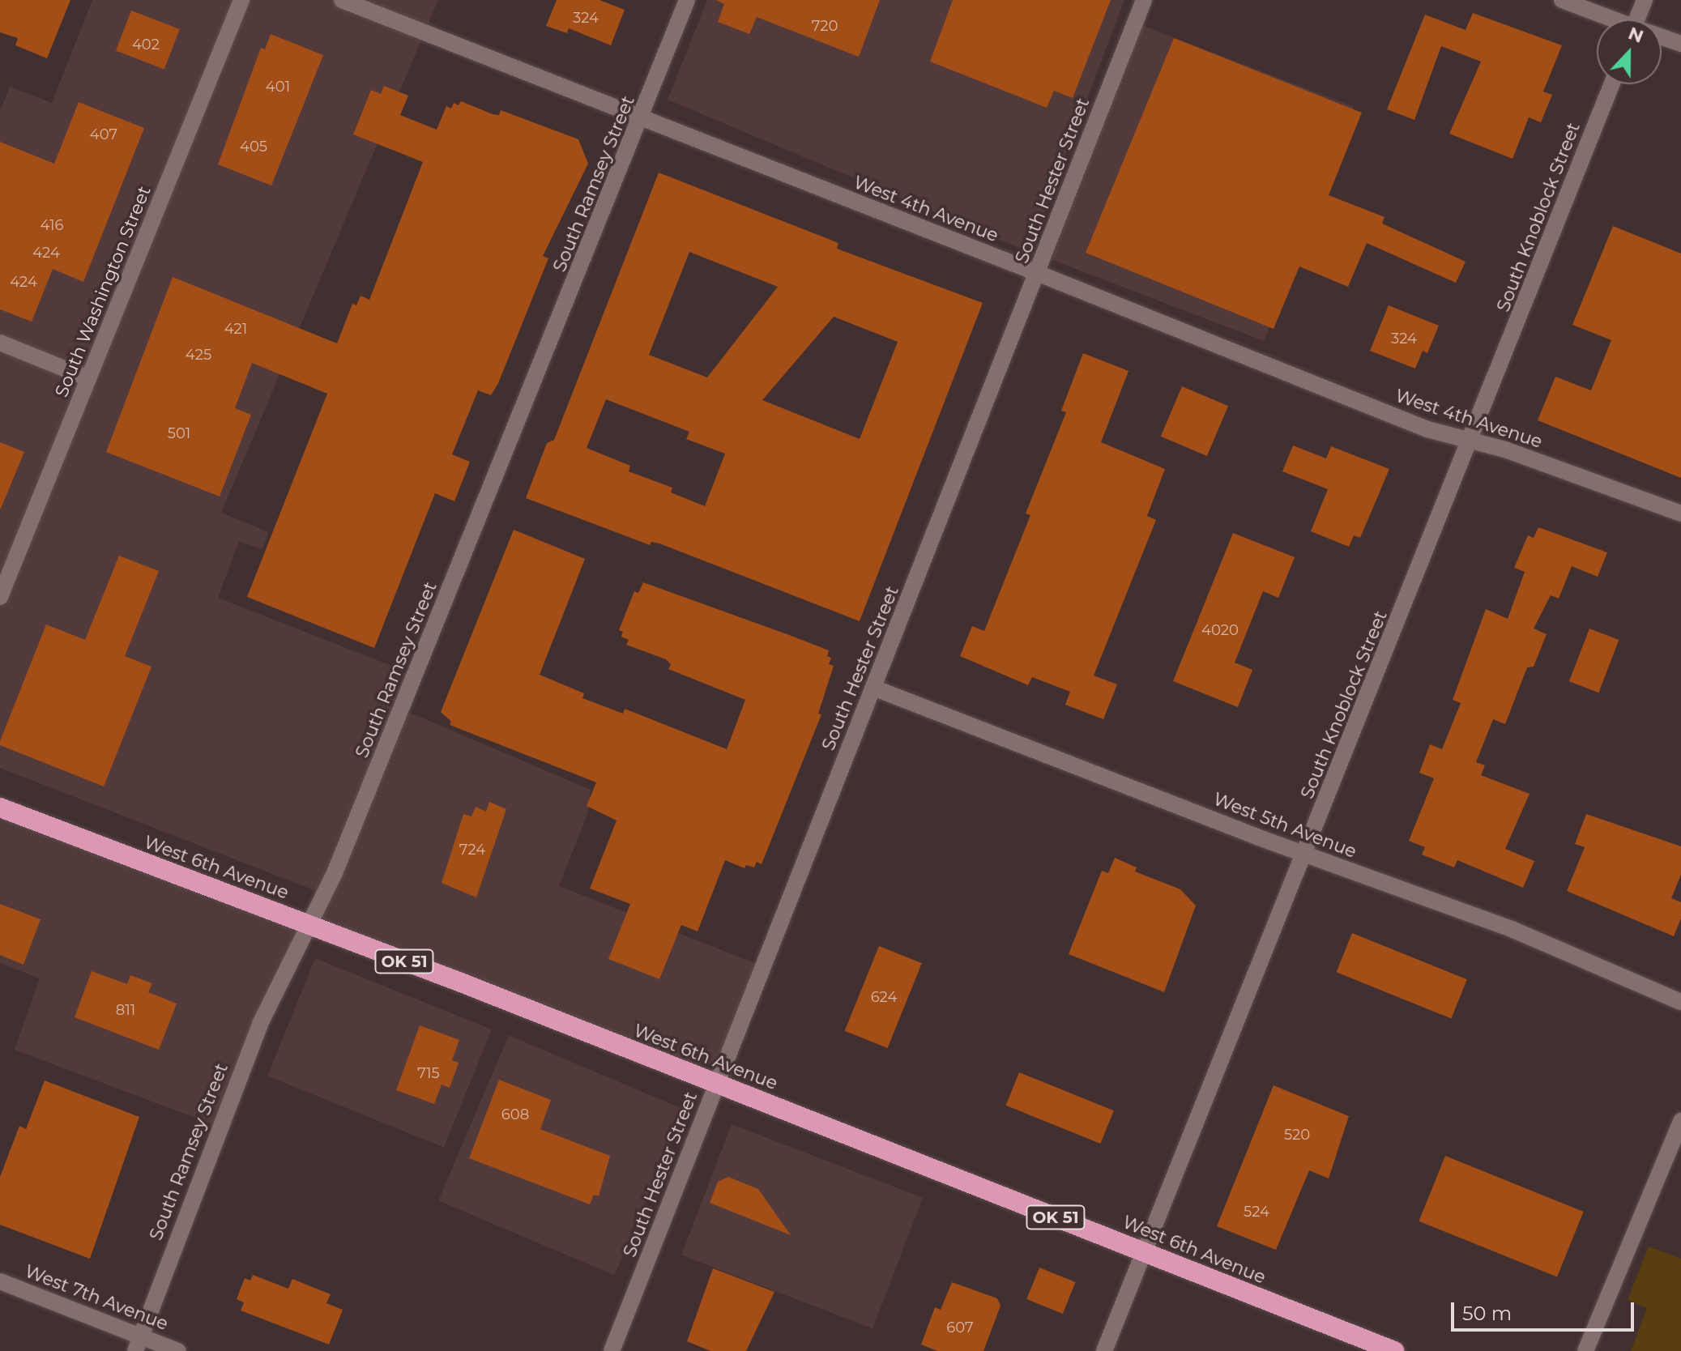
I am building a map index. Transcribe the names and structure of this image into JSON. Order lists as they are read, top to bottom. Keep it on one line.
{"streets":{"highway":["West 6th Avenue","OK 51"],"street":["South Hester Street","South Ramsey Street","West 4th Avenue","South Knoblock Street","South Washington Street","West 5th Avenue","West 7th Avenue"]},"crossings":[["South Hester Street","West 4th Avenue"],["South Hester Street","West 5th Avenue"],["South Hester Street","West 6th Avenue"],["South Ramsey Street","West 4th Avenue"],["South Ramsey Street","West 6th Avenue"],["South Ramsey Street","West 7th Avenue"],["West 4th Avenue","South Knoblock Street"],["South Knoblock Street","West 5th Avenue"],["South Knoblock Street","West 6th Avenue"]],"house_numbers":["324","720","402","401","407","405","416","424","424","421","324","425","501","4020","724","624","811","715","608","520","524","607"],"scale_bar":"50 m","north":"top"}
